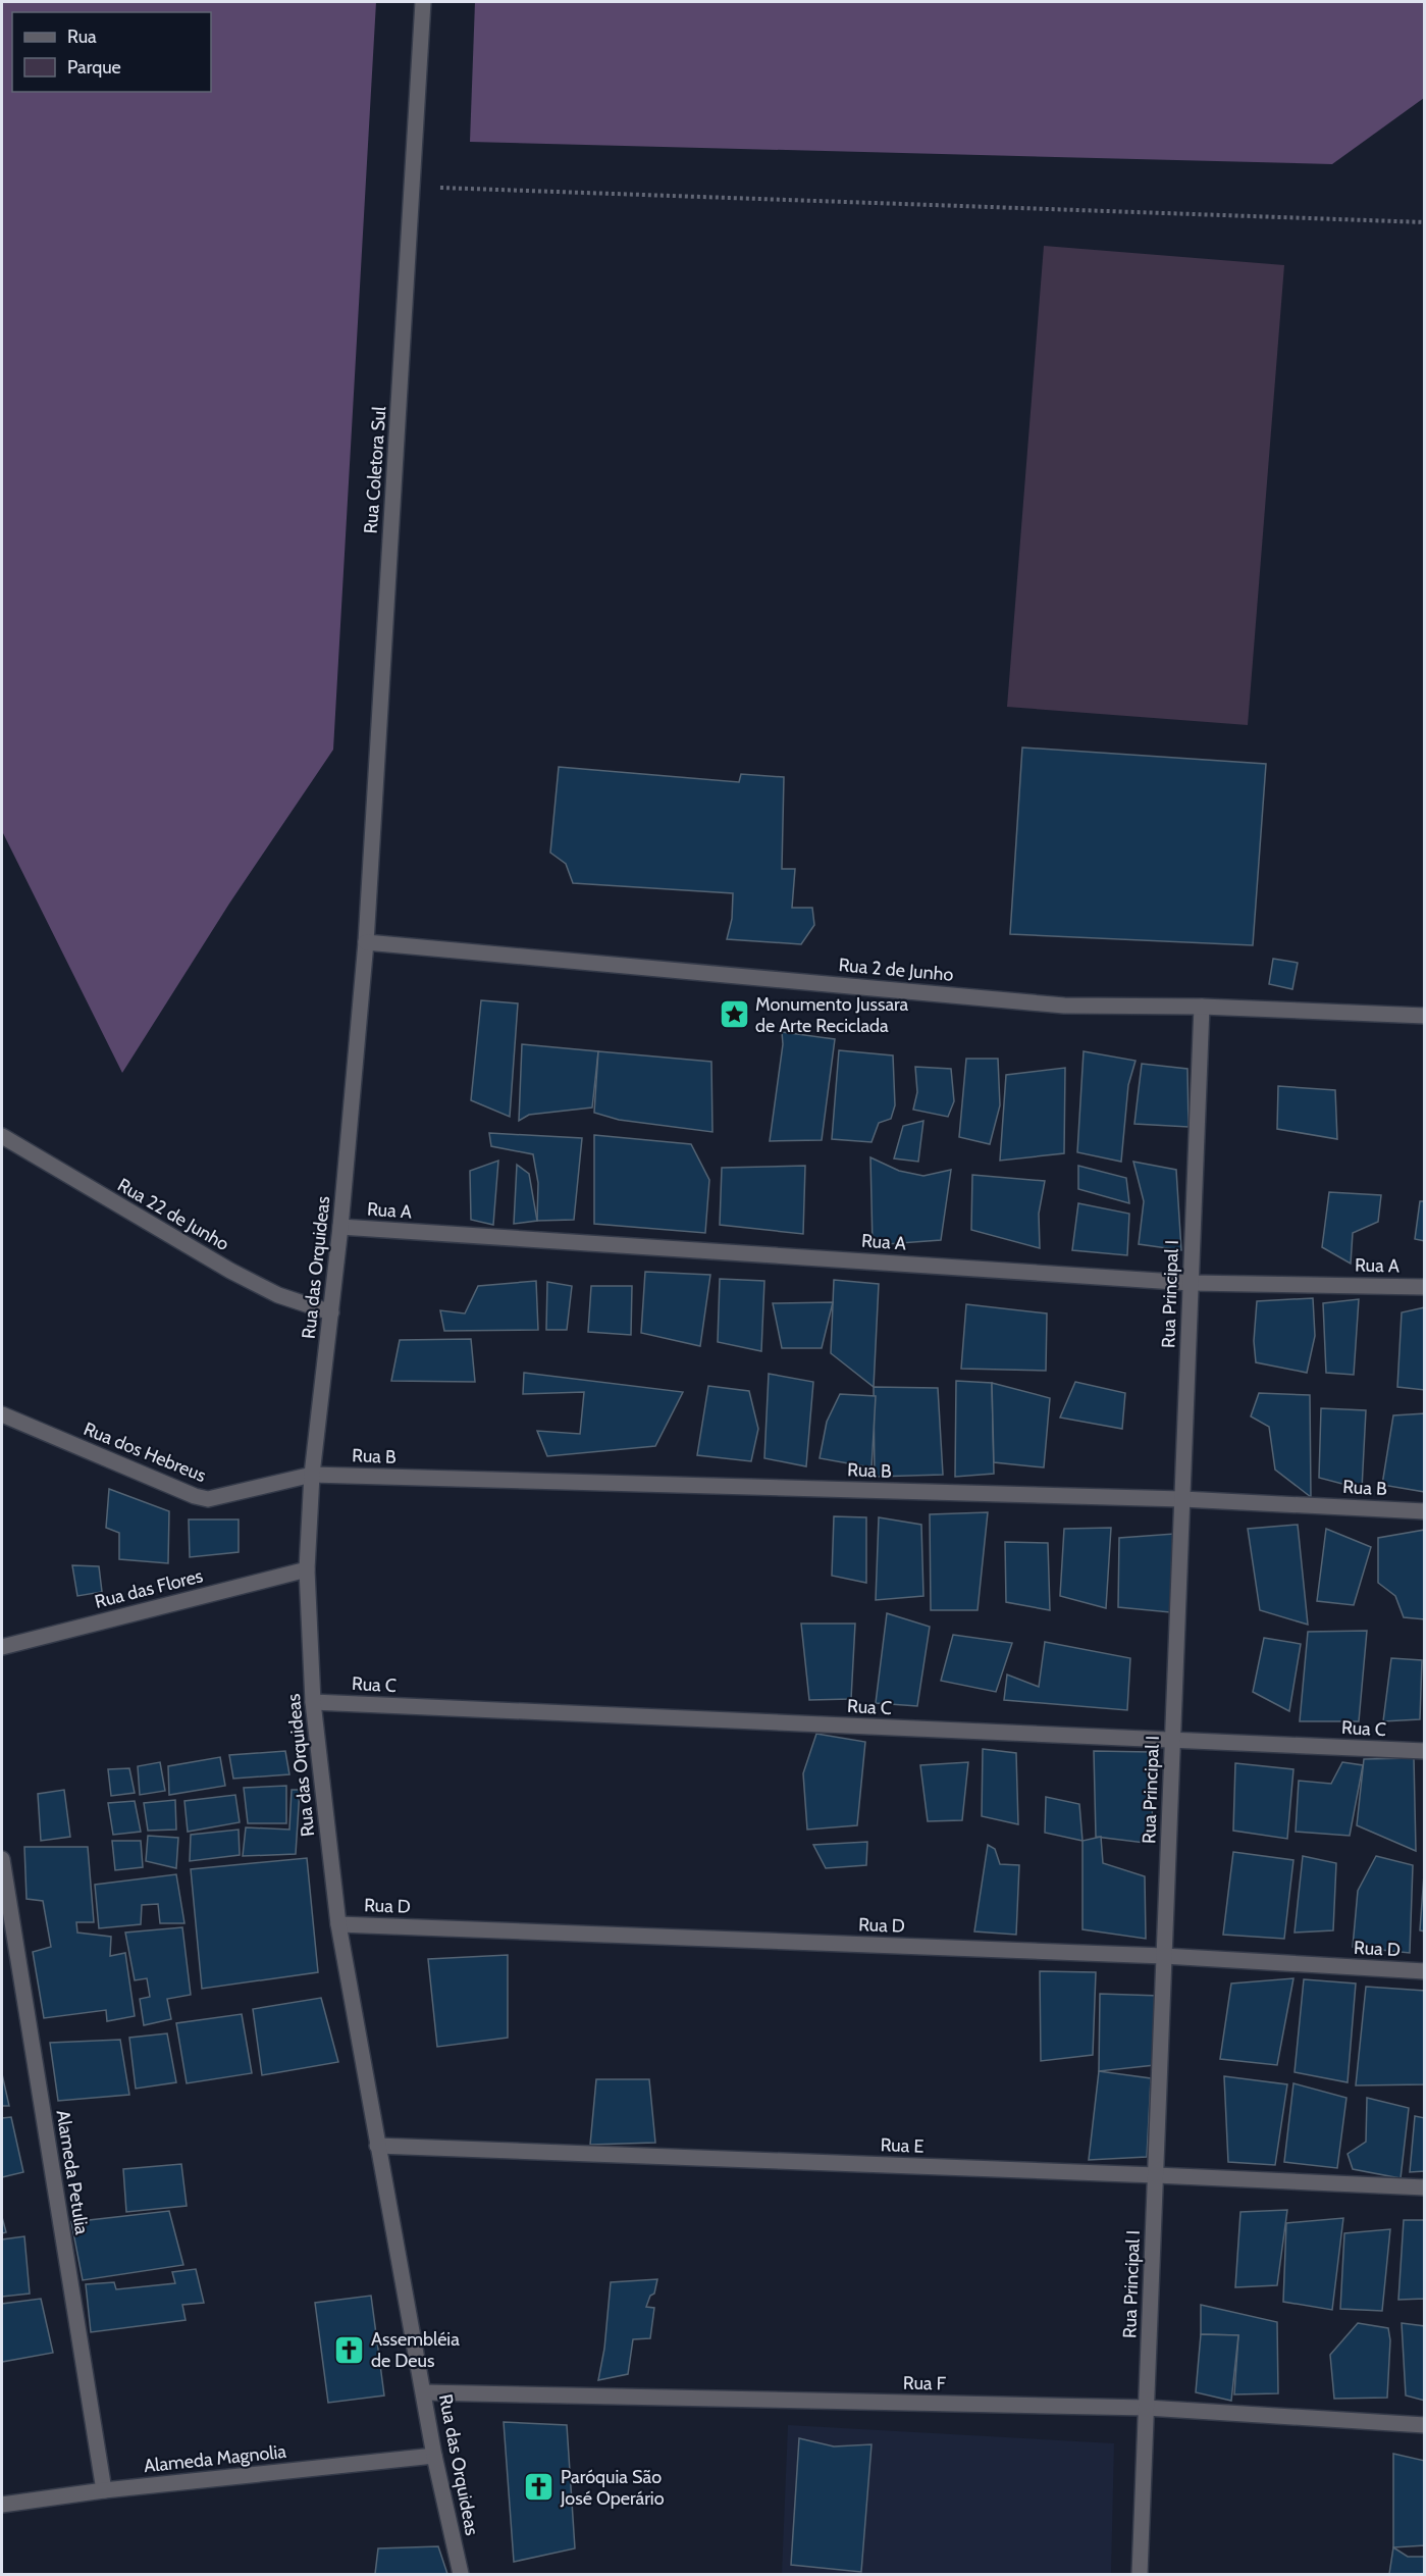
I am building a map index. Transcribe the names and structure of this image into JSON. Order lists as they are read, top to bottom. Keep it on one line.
{"streets":{"street":["Rua Coletora Sul","Rua 2 de Junho","Rua A","Rua 22 de Junho","Rua das Orquideas","Rua Principal I","Rua dos Hebreus","Rua B","Rua das Flores","Rua C","Rua D","Rua E","Alameda Petulia","Rua F","Alameda Magnolia"]},"crossings":[["Rua Coletora Sul","Rua 2 de Junho"],["Rua Coletora Sul","Rua das Orquideas"],["Rua 2 de Junho","Rua das Orquideas"],["Rua 2 de Junho","Rua Principal I"],["Rua A","Rua das Orquideas"],["Rua A","Rua Principal I"],["Rua 22 de Junho","Rua das Orquideas"],["Rua das Orquideas","Rua dos Hebreus"],["Rua das Orquideas","Rua B"],["Rua das Orquideas","Rua das Flores"],["Rua das Orquideas","Rua C"],["Rua das Orquideas","Rua D"],["Rua das Orquideas","Rua E"],["Rua das Orquideas","Rua F"],["Rua das Orquideas","Alameda Magnolia"],["Rua Principal I","Rua B"],["Rua Principal I","Rua C"],["Rua Principal I","Rua D"],["Rua Principal I","Rua E"],["Rua Principal I","Rua F"],["Rua dos Hebreus","Rua B"],["Alameda Petulia","Alameda Magnolia"]],"places":{"place":["Monumento Jussara de Arte Reciclada"],"church":["Assembléia de Deus","Paróquia São José Operário"]},"legend":["Rua","Parque"]}
